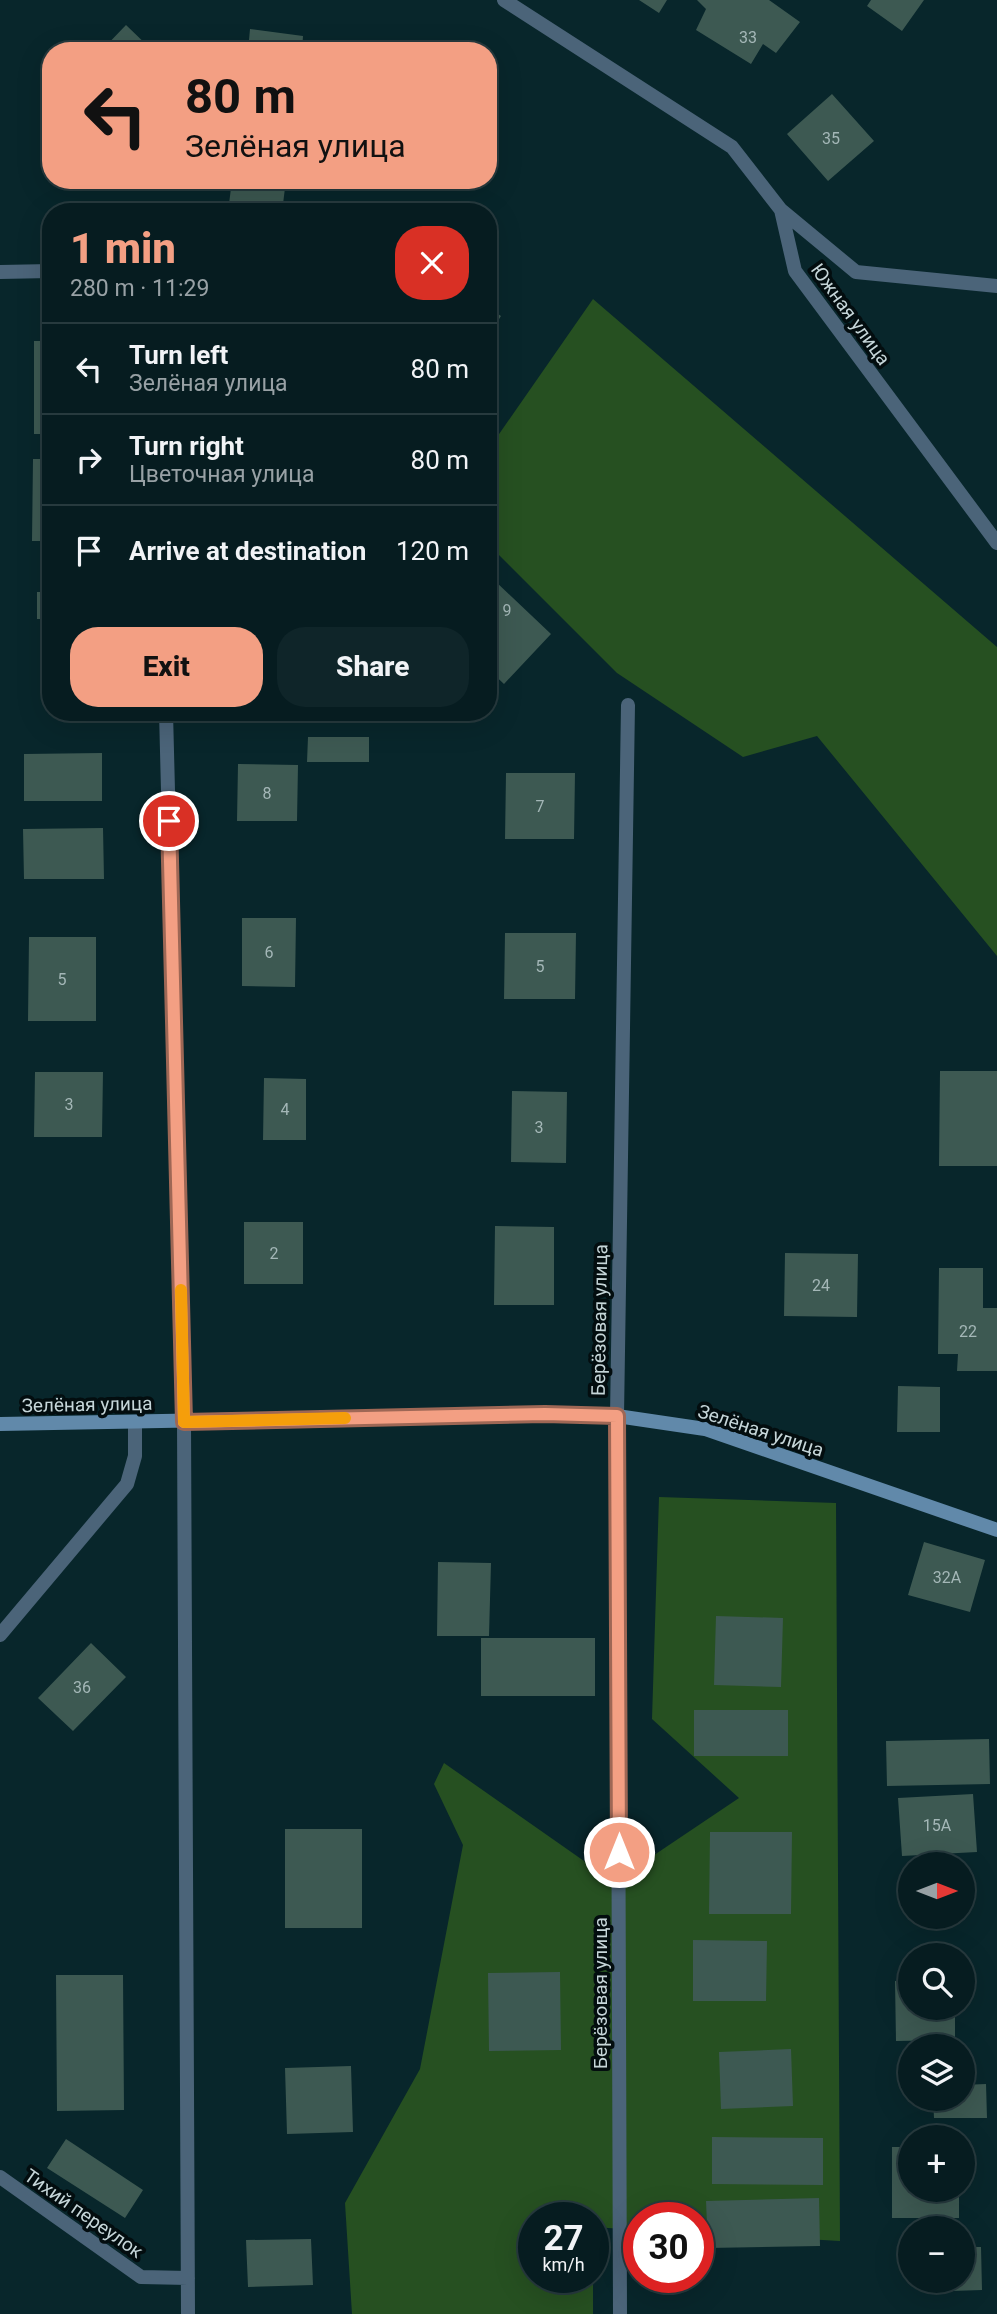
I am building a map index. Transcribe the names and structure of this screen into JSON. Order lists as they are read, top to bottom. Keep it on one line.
{"streets":{"street":["Южная улица","Берёзовая улица","Зелёная улица","Тихий переулок"]},"crossings":[["Берёзовая улица","Зелёная улица"]],"house_numbers":["33","35","9","8","7","6","5","5","3","4","3","2","24","22","32А","36","15А"],"north":"right","page":{"turn":["80 m","Зелёная улица"],"heading":["1 min","280 m · 11:29"],"list":[{"name":"Turn left","note":"Зелёная улица","value":"80 m"},{"name":"Turn right","note":"Цветочная улица","value":"80 m"},{"name":"Arrive at destination","value":"120 m"}],"buttons":["Exit","Share"],"map_buttons":["+","−"],"speed":"27 km/h","limit":"30"}}
